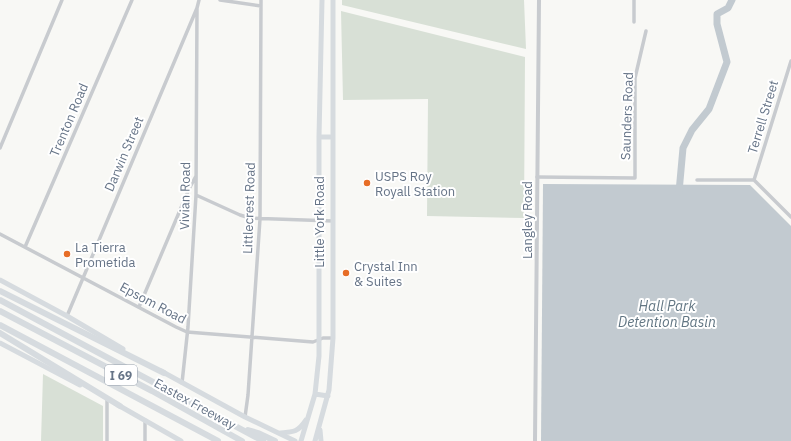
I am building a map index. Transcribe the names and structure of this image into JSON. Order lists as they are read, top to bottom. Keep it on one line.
{"streets":{"highway":["I 69","Eastex Freeway"],"main road":["Little York Road"],"street":["Saunders Road","Terrell Street","Trenton Road","Darwin Street","Vivian Road","Littlecrest Road","Langley Road","Epsom Road"]},"crossings":[["Saunders Road","Langley Road"],["Trenton Road","Epsom Road"],["Darwin Street","Vivian Road"],["Darwin Street","Epsom Road"],["Vivian Road","Epsom Road"],["Littlecrest Road","Epsom Road"],["Little York Road","Epsom Road"]],"water":["Hall Park Detention Basin"],"places":["USPS Roy Royall Station","La Tierra Prometida","Crystal Inn & Suites"]}
